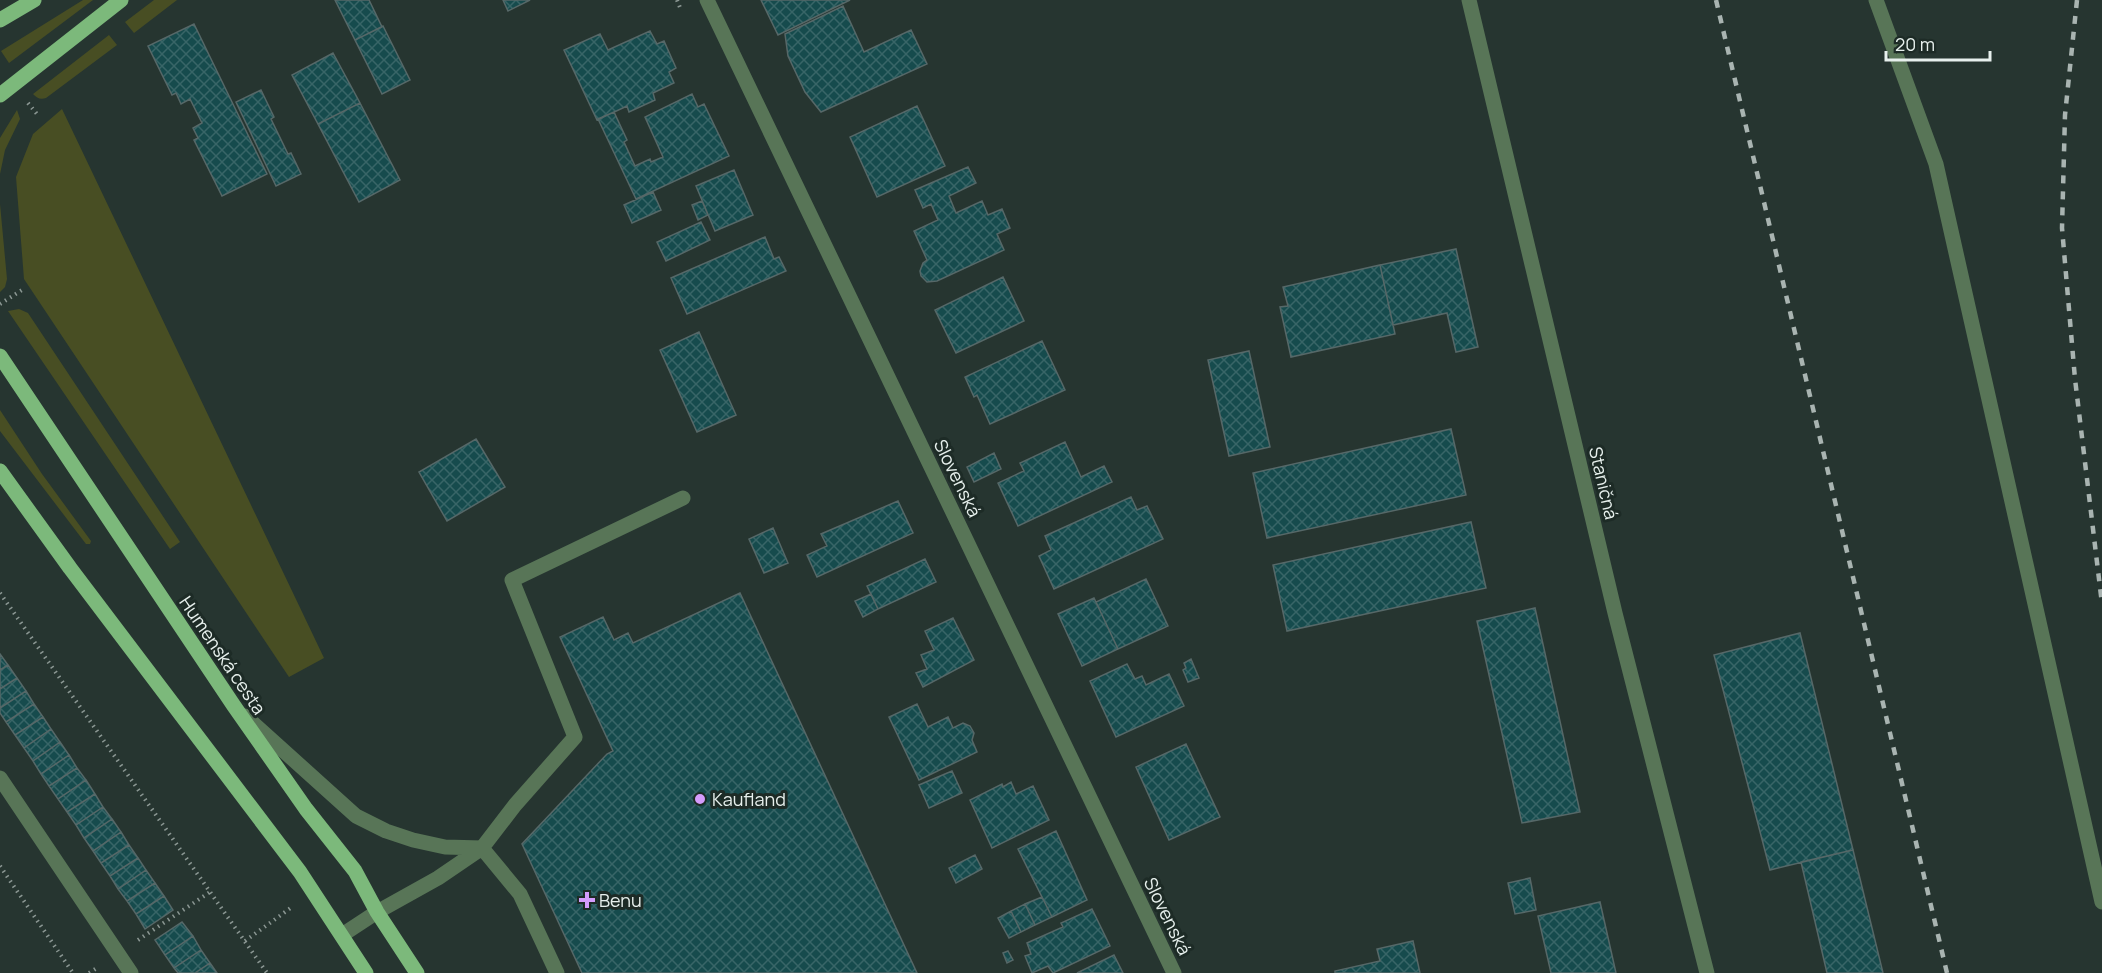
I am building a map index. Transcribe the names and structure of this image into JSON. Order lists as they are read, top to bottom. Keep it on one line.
{"streets":{"main road":["Humenská cesta"],"street":["Slovenská","Staničná"]},"places":{"other":["Kaufland"],"health":["Benu"]},"scale_bar":"20 m"}
